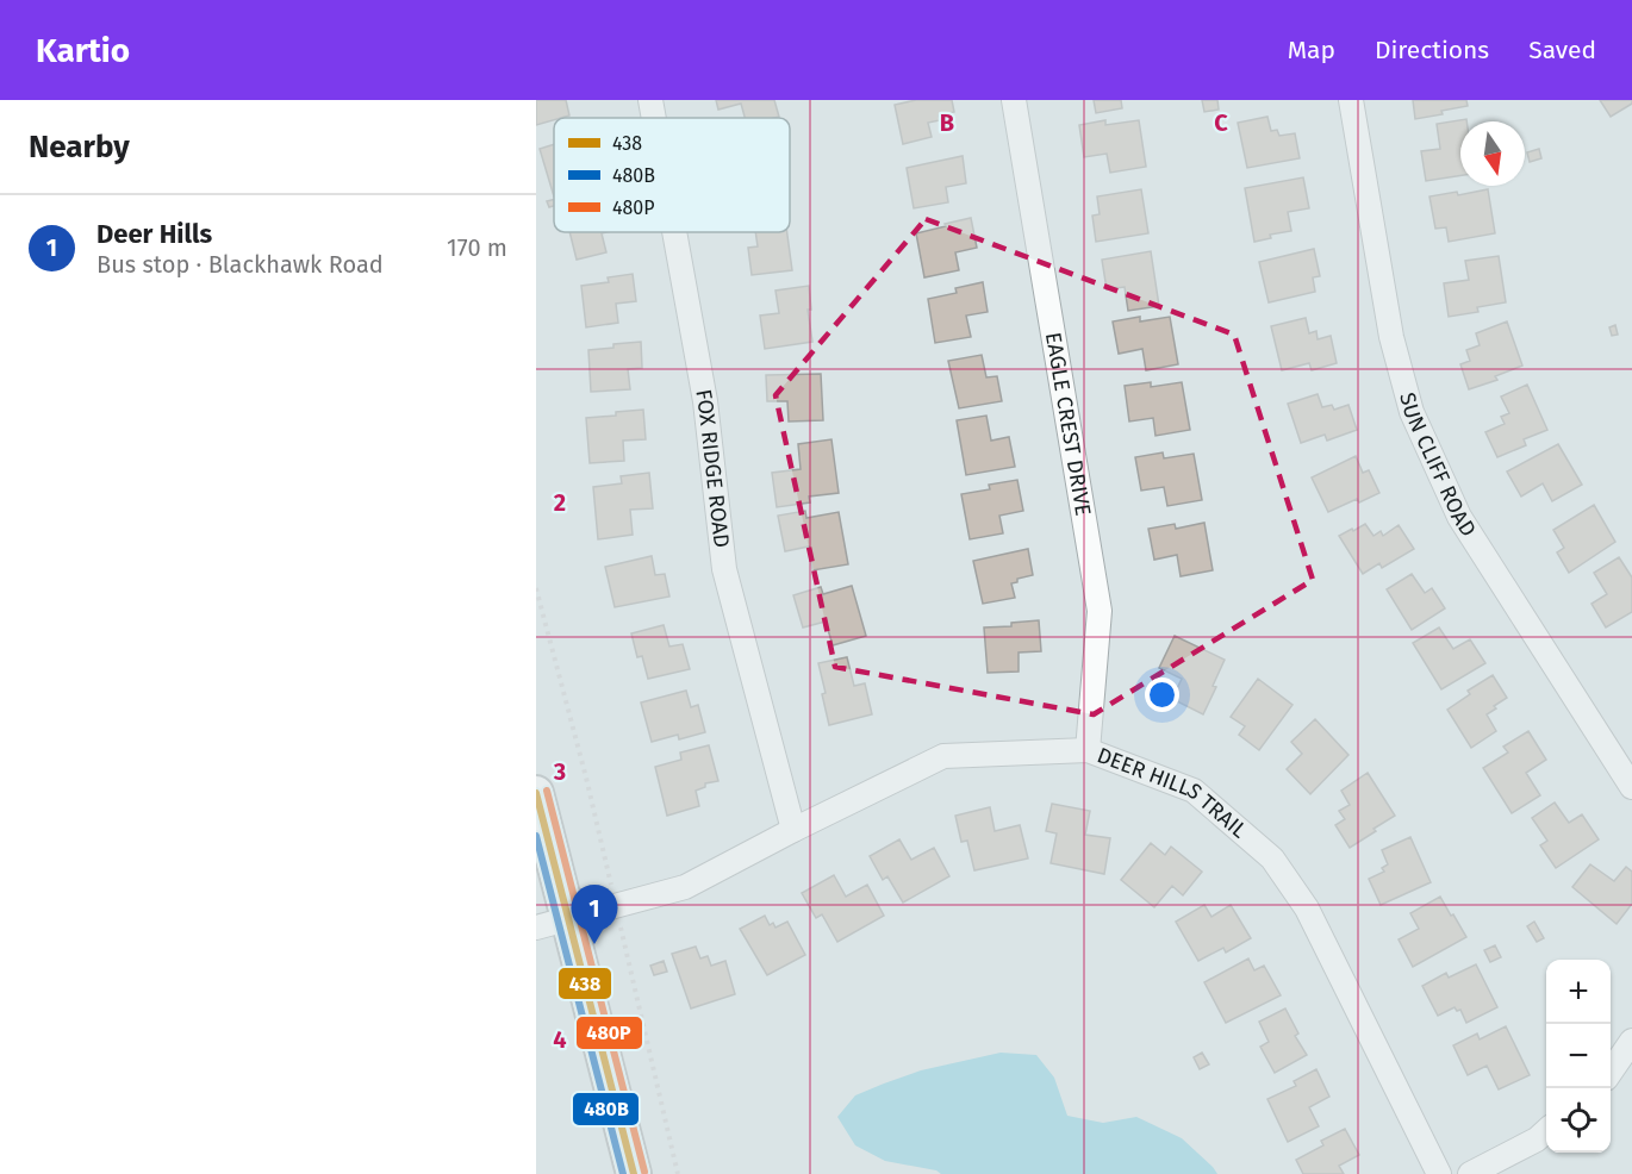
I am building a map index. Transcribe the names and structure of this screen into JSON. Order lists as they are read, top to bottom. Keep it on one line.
{"streets":{"street":["EAGLE CREST DRIVE","SUN CLIFF ROAD","FOX RIDGE ROAD","DEER HILLS TRAIL"]},"crossings":[["EAGLE CREST DRIVE","DEER HILLS TRAIL"],["FOX RIDGE ROAD","DEER HILLS TRAIL"]],"lines":["transit line 480P","transit line 438","transit line 480B"],"legend":["438","480B","480P"],"north":"bottom","page":{"header":"Kartio","nav":["Map","Directions","Saved"],"heading":"Nearby","list":[{"mark":"1","name":"Deer Hills","note":"Bus stop · Blackhawk Road","value":"170 m"}],"pins":"1","map_buttons":["+","−"]},"grid":{"columns":["B","C"],"rows":["2","3","4"]}}
